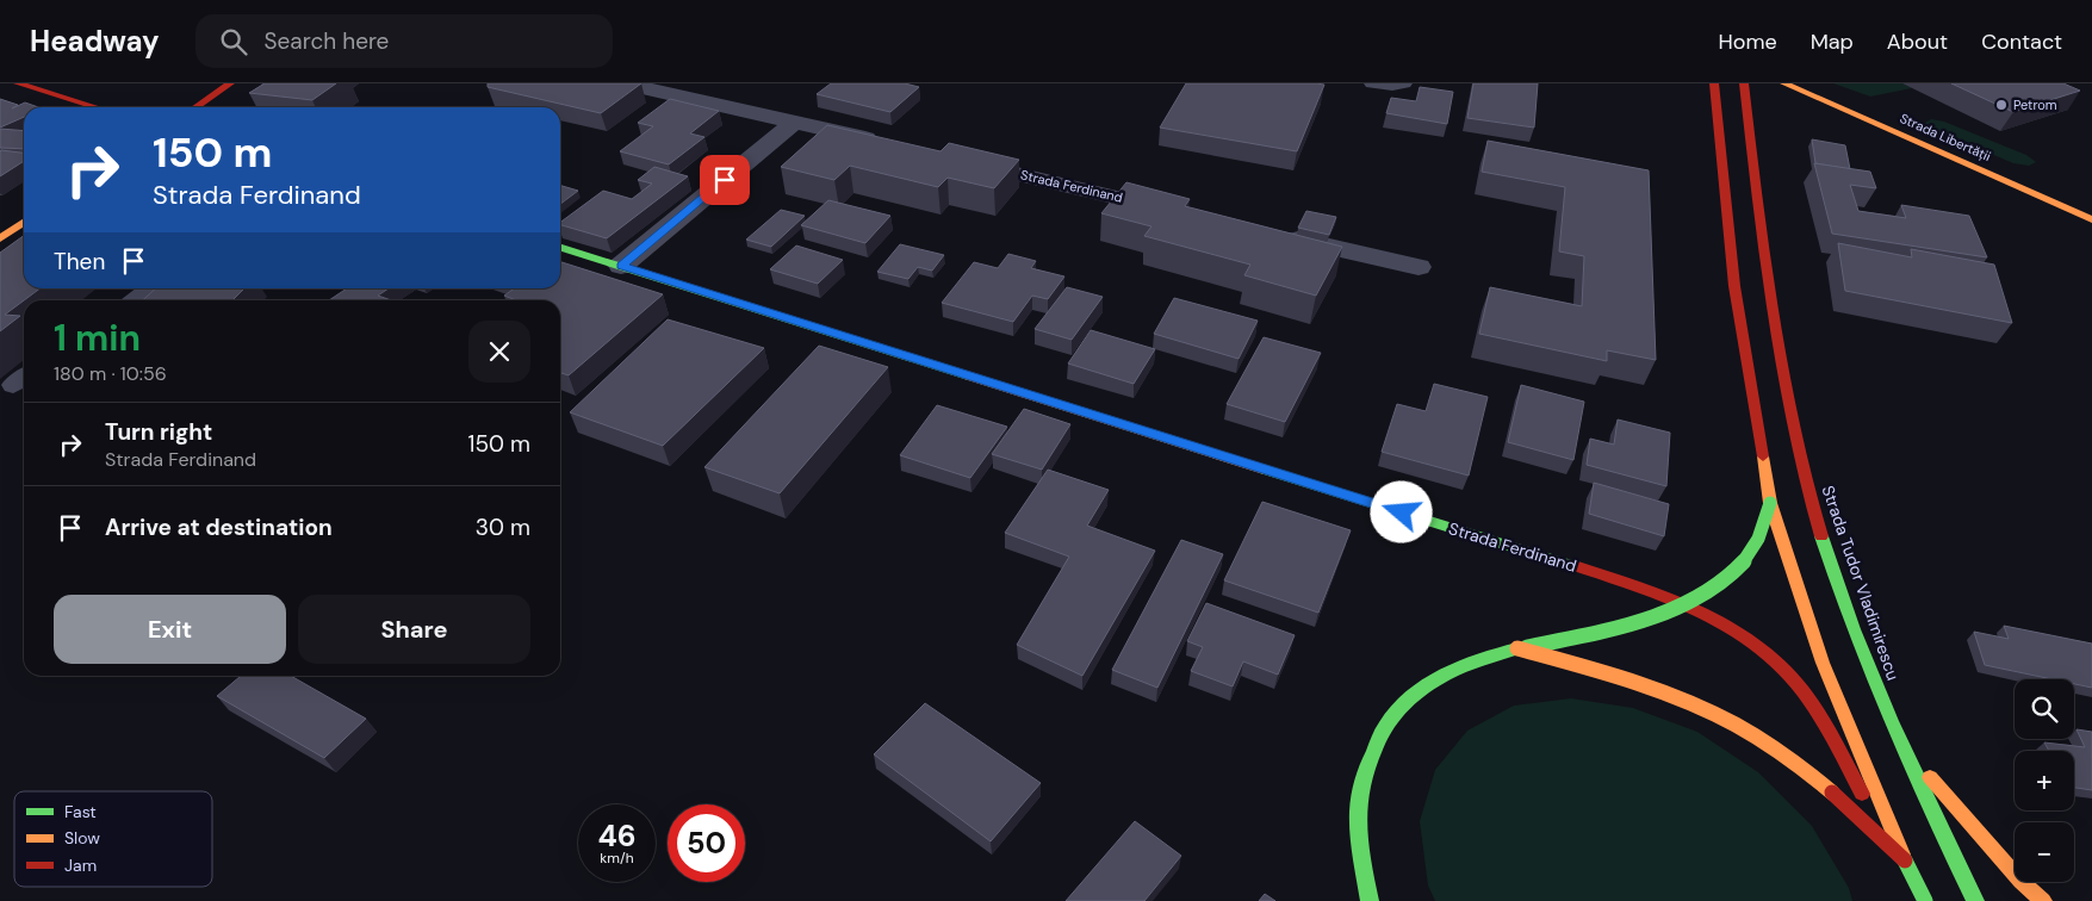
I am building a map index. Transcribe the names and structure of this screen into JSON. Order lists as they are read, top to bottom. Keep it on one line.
{"streets":{"main road":["Strada Libertății","Strada Ferdinand","Strada Tudor Vladimirescu"]},"places":["Petrom"],"legend":["Fast","Slow","Jam"],"page":{"header":"Headway","search":"Search here","nav":["Home","Map","About","Contact"],"turn":["150 m","Strada Ferdinand"],"then":"Then","heading":["1 min","180 m · 10:56"],"list":[{"name":"Turn right","note":"Strada Ferdinand","value":"150 m"},{"name":"Arrive at destination","value":"30 m"}],"buttons":["Exit","Share"],"map_buttons":["+","−"],"speed":"46 km/h","limit":"50"}}
